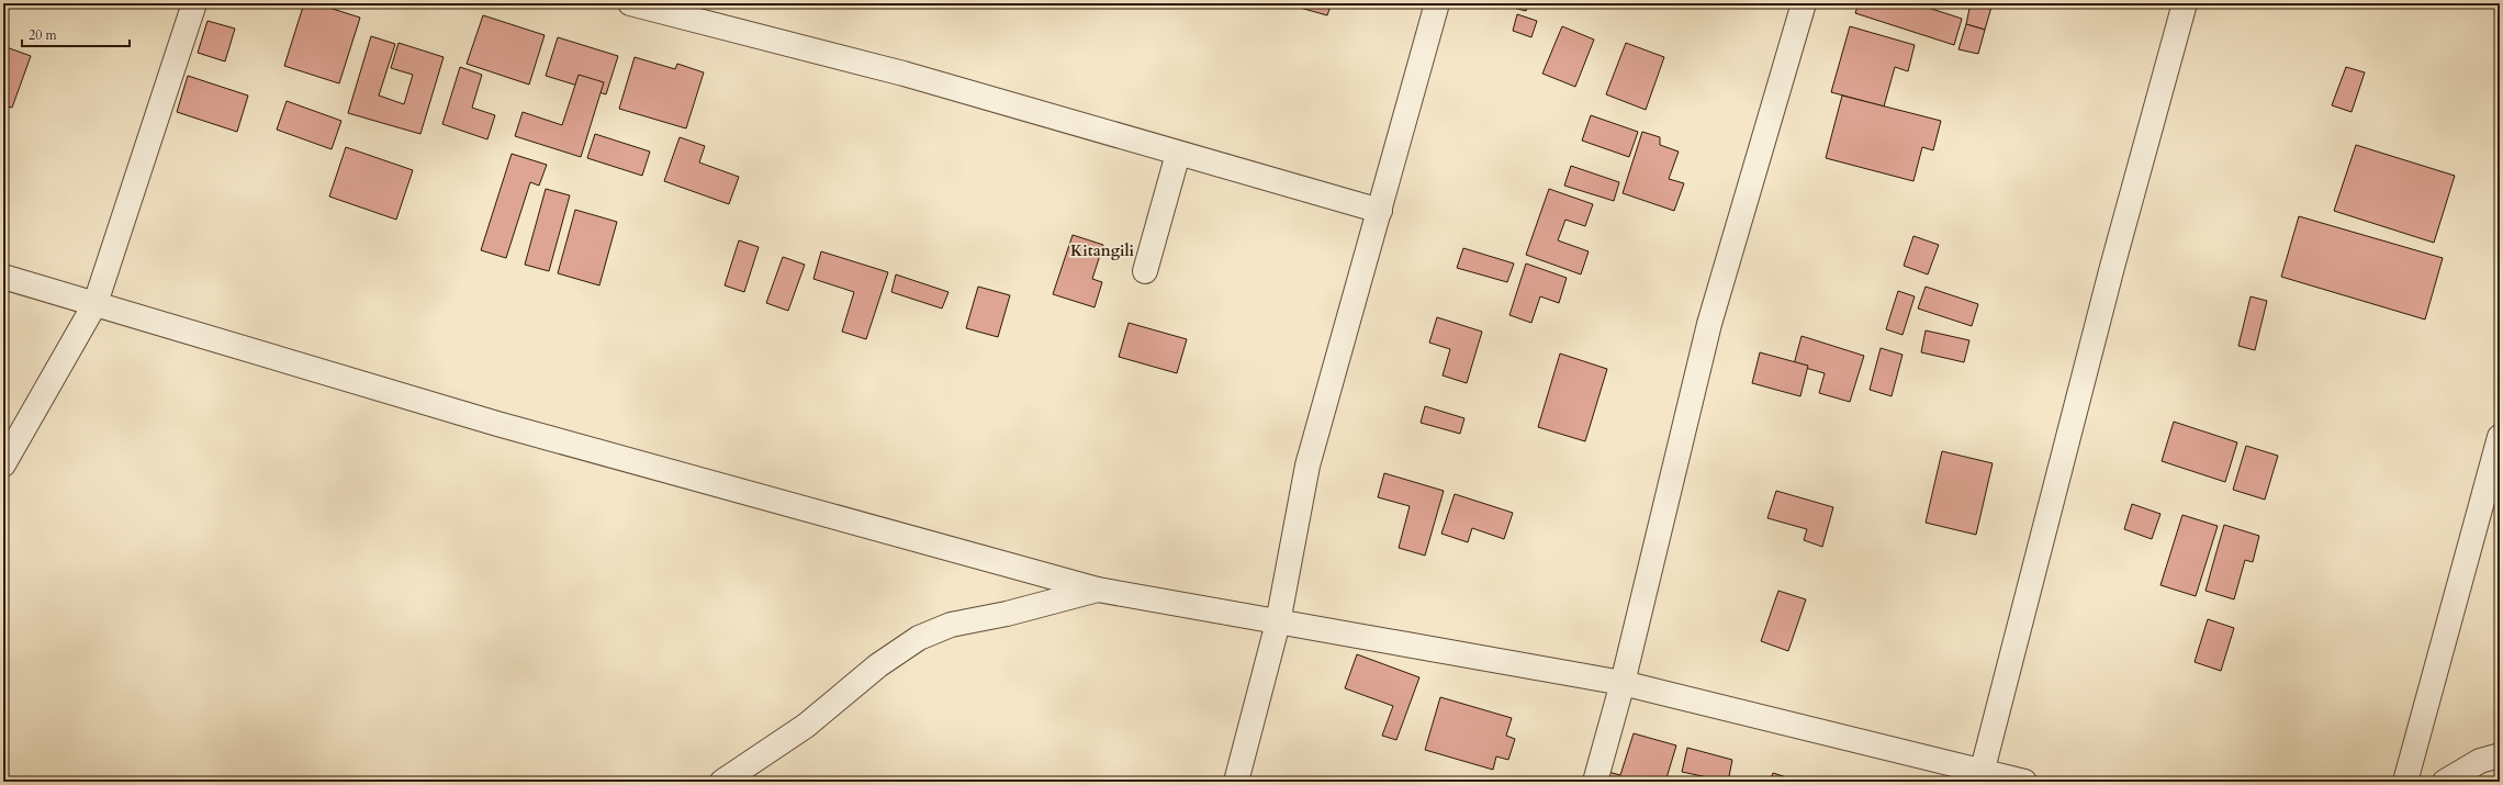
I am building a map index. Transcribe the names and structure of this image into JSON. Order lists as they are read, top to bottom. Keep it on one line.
{"districts":["Kitangili"],"scale_bar":"20 m"}
